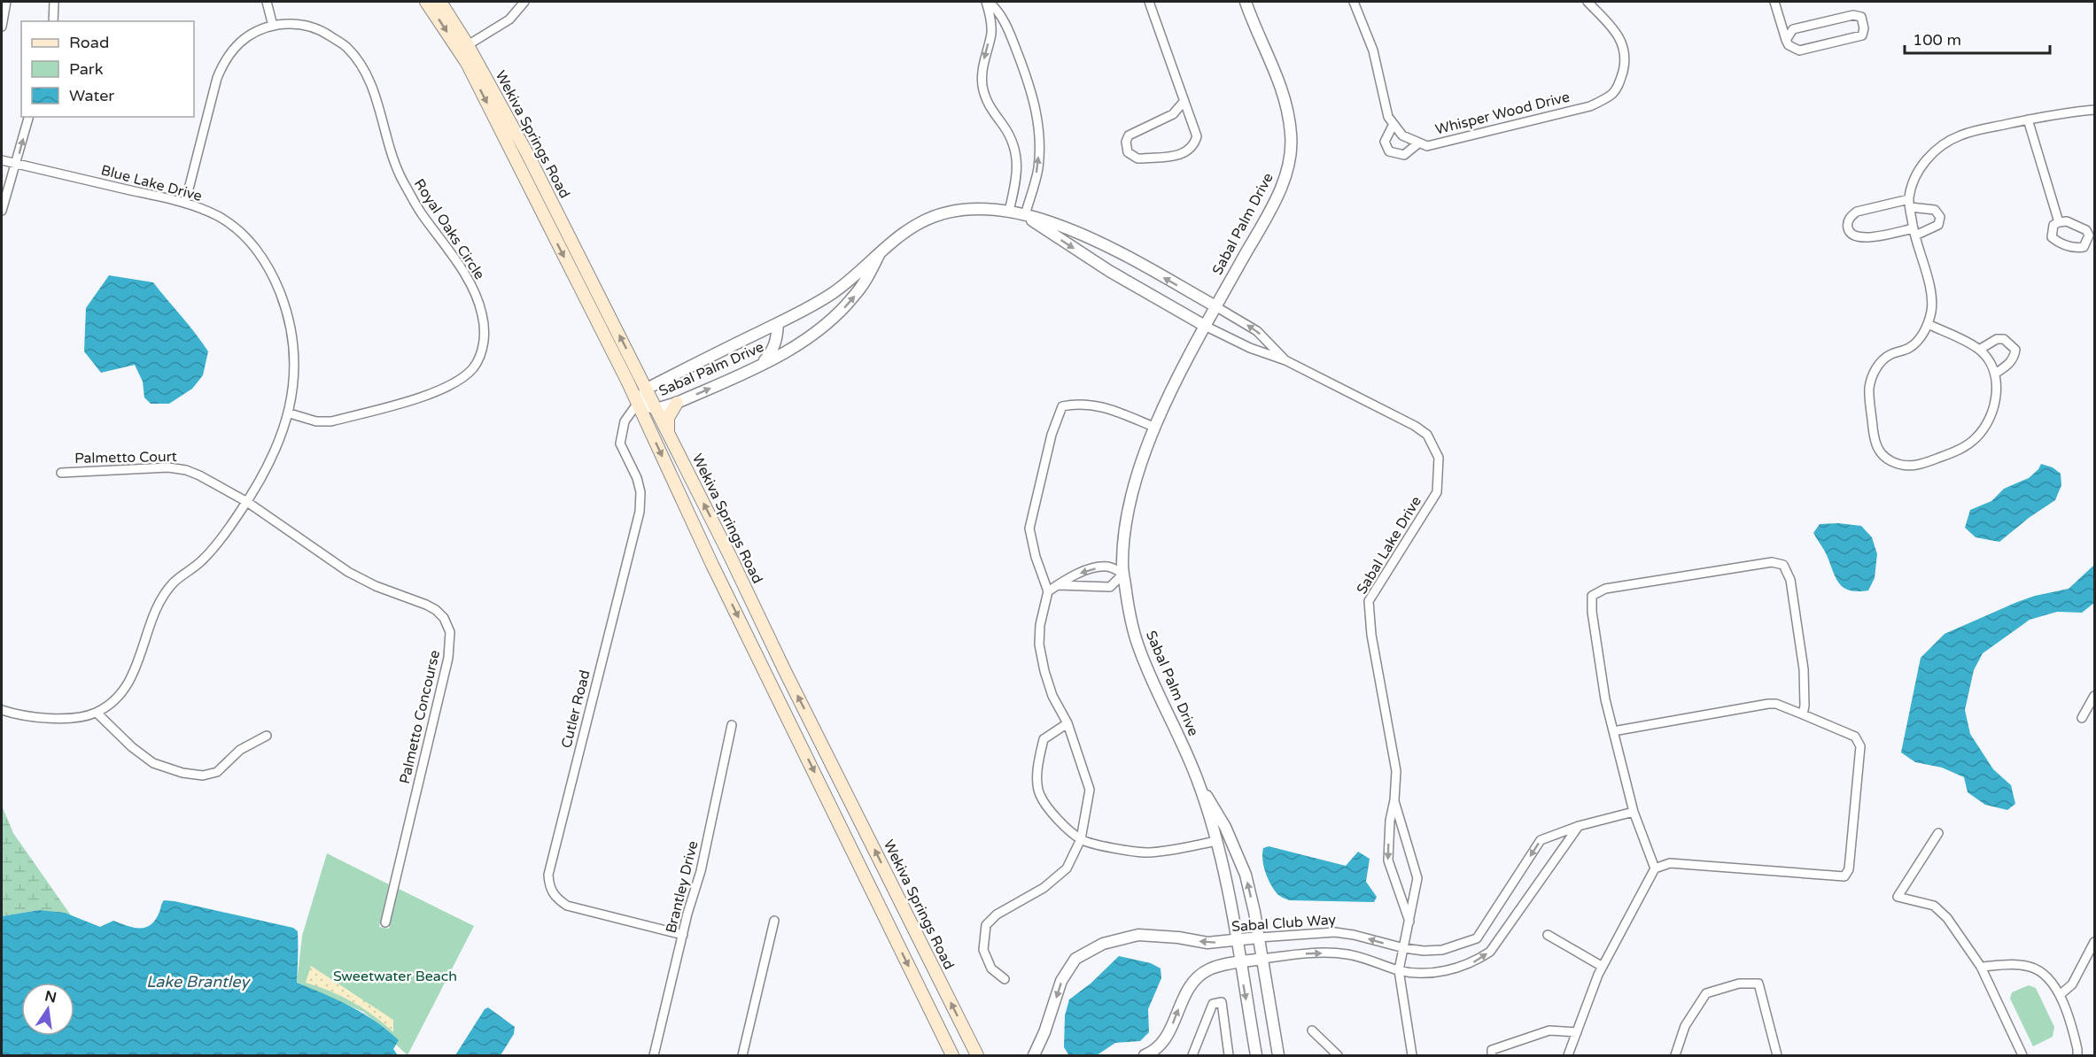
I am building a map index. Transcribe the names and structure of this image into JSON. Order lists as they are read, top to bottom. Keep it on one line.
{"streets":{"main road":["Wekiva Springs Road"],"street":["Whisper Wood Drive","Blue Lake Drive","Sabal Palm Drive","Royal Oaks Circle","Palmetto Court","Sabal Lake Drive","Cutler Road","Palmetto Concourse","Brantley Drive","Sabal Club Way"]},"crossings":[["Wekiva Springs Road","Sabal Palm Drive"],["Wekiva Springs Road","Cutler Road"],["Blue Lake Drive","Royal Oaks Circle"],["Blue Lake Drive","Palmetto Court"],["Blue Lake Drive","Palmetto Concourse"],["Sabal Palm Drive","Sabal Lake Drive"],["Sabal Palm Drive","Cutler Road"],["Sabal Palm Drive","Sabal Club Way"],["Palmetto Court","Palmetto Concourse"],["Sabal Lake Drive","Sabal Club Way"],["Cutler Road","Brantley Drive"]],"one_way":["Sabal Club Way"],"water":["Lake Brantley"],"parks":["Sweetwater Beach"],"legend":["Road","Park","Water"],"scale_bar":"100 m","north":"top"}
